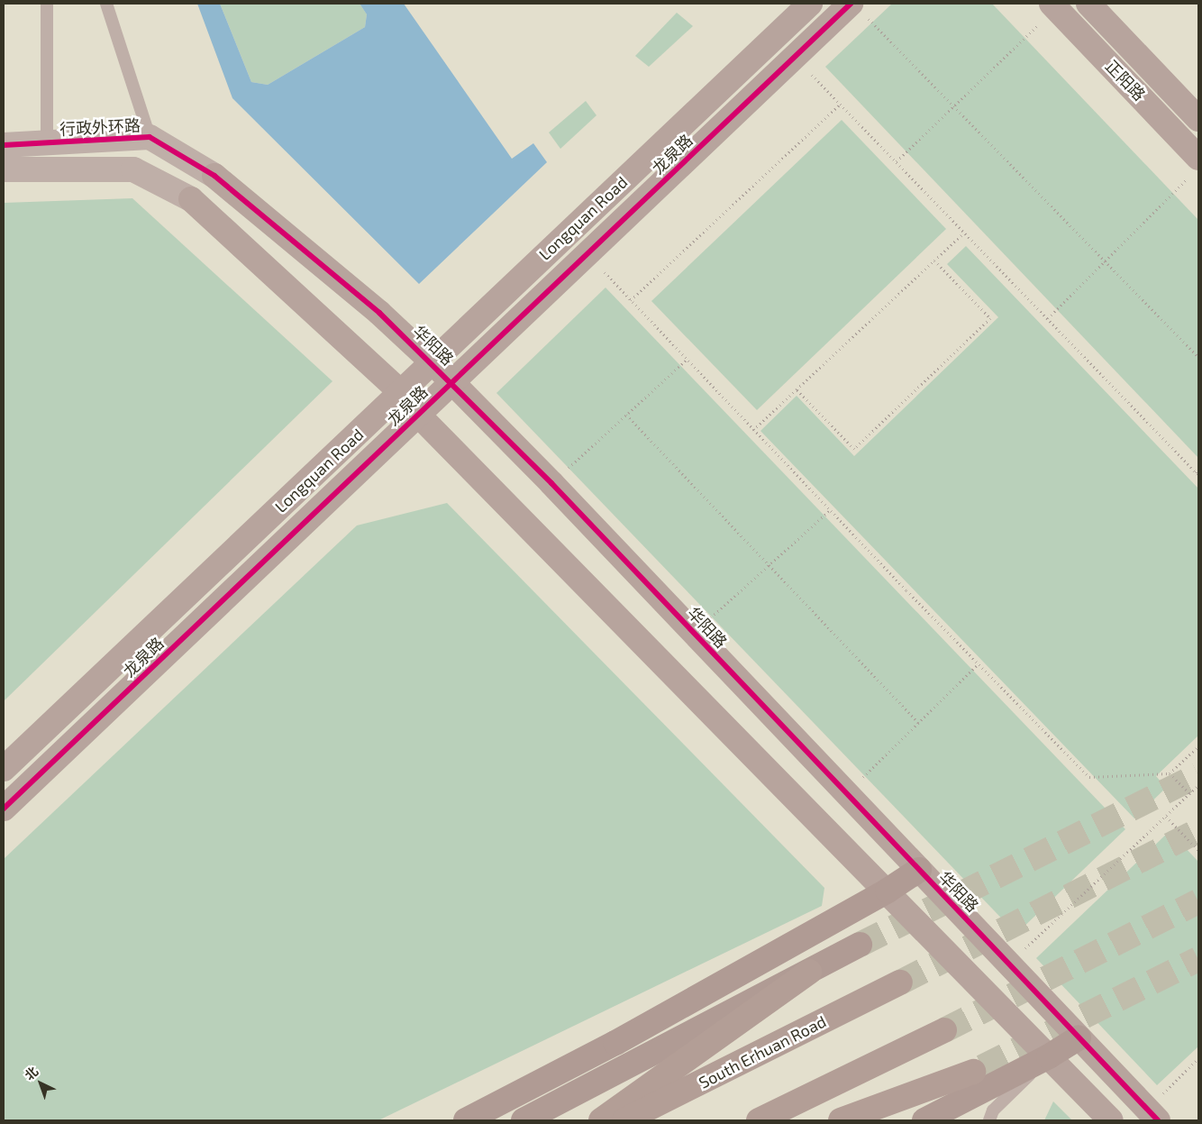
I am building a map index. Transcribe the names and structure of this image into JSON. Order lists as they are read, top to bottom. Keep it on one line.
{"streets":{"highway":["South Erhuan Road"],"street":["正阳路","行政外环路","龙泉路","Longquan Road","华阳路"]},"crossings":[["行政外环路","华阳路"],["龙泉路","华阳路"],["Longquan Road","华阳路"]],"north":"top left"}
